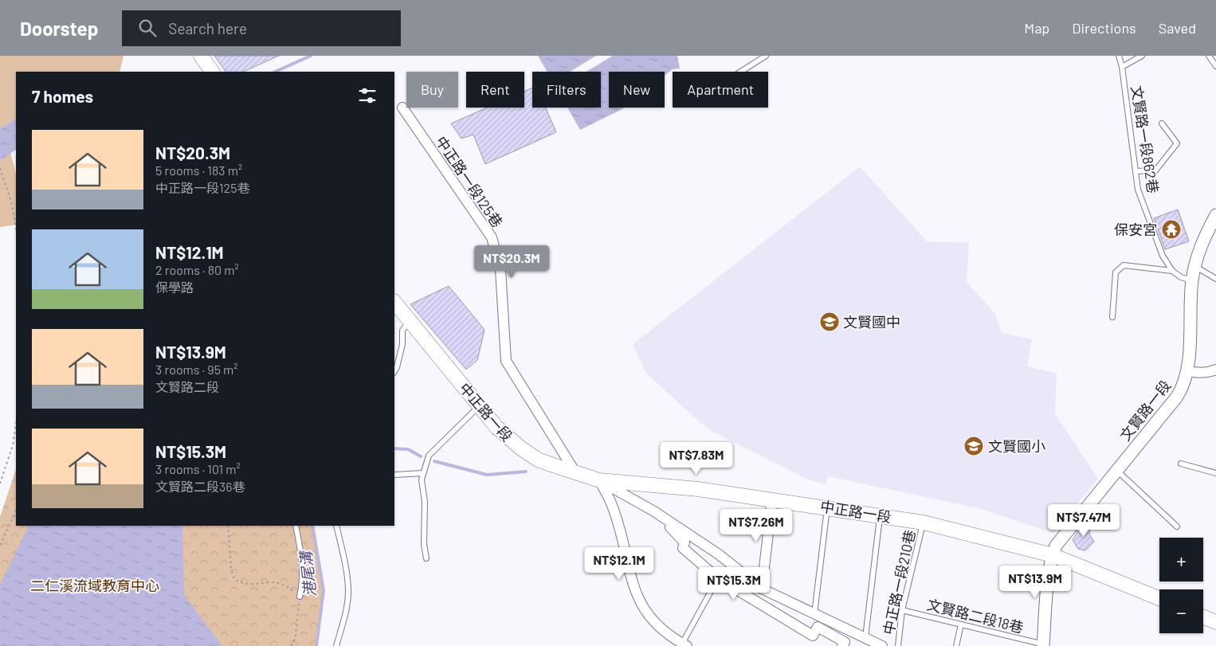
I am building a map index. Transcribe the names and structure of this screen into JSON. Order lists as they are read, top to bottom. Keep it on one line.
{"streets":{"main road":["中正路一段"],"street":["中正路一段125巷","文賢路一段"],"lane":["文賢路一段862巷","中正路一段210巷","文賢路二段18巷"]},"crossings":[["中正路一段125巷","中正路一段"],["文賢路一段","中正路一段"],["中正路一段","中正路一段210巷"],["中正路一段210巷","文賢路二段18巷"]],"water":["港尾溝"],"parks":["二仁溪流域教育中心"],"places":{"temple":["保安宮"],"school or university":["文賢國中","文賢國小"]},"page":{"header":"Doorstep","search":"Search here","nav":["Map","Directions","Saved"],"chip":["Buy","Rent","Filters","New","Apartment"],"heading":"7 homes","list":[{"name":"NT$20.3M","note":"5 rooms · 183 m² · 中正路一段125巷"},{"name":"NT$12.1M","note":"2 rooms · 80 m² · 保學路"},{"name":"NT$13.9M","note":"3 rooms · 95 m² · 文賢路二段"},{"name":"NT$15.3M","note":"3 rooms · 101 m² · 文賢路二段36巷"}],"price":["NT$20.3M","NT$7.83M","NT$7.47M","NT$7.26M","NT$12.1M","NT$13.9M","NT$15.3M"],"map_buttons":["+","−"]}}
